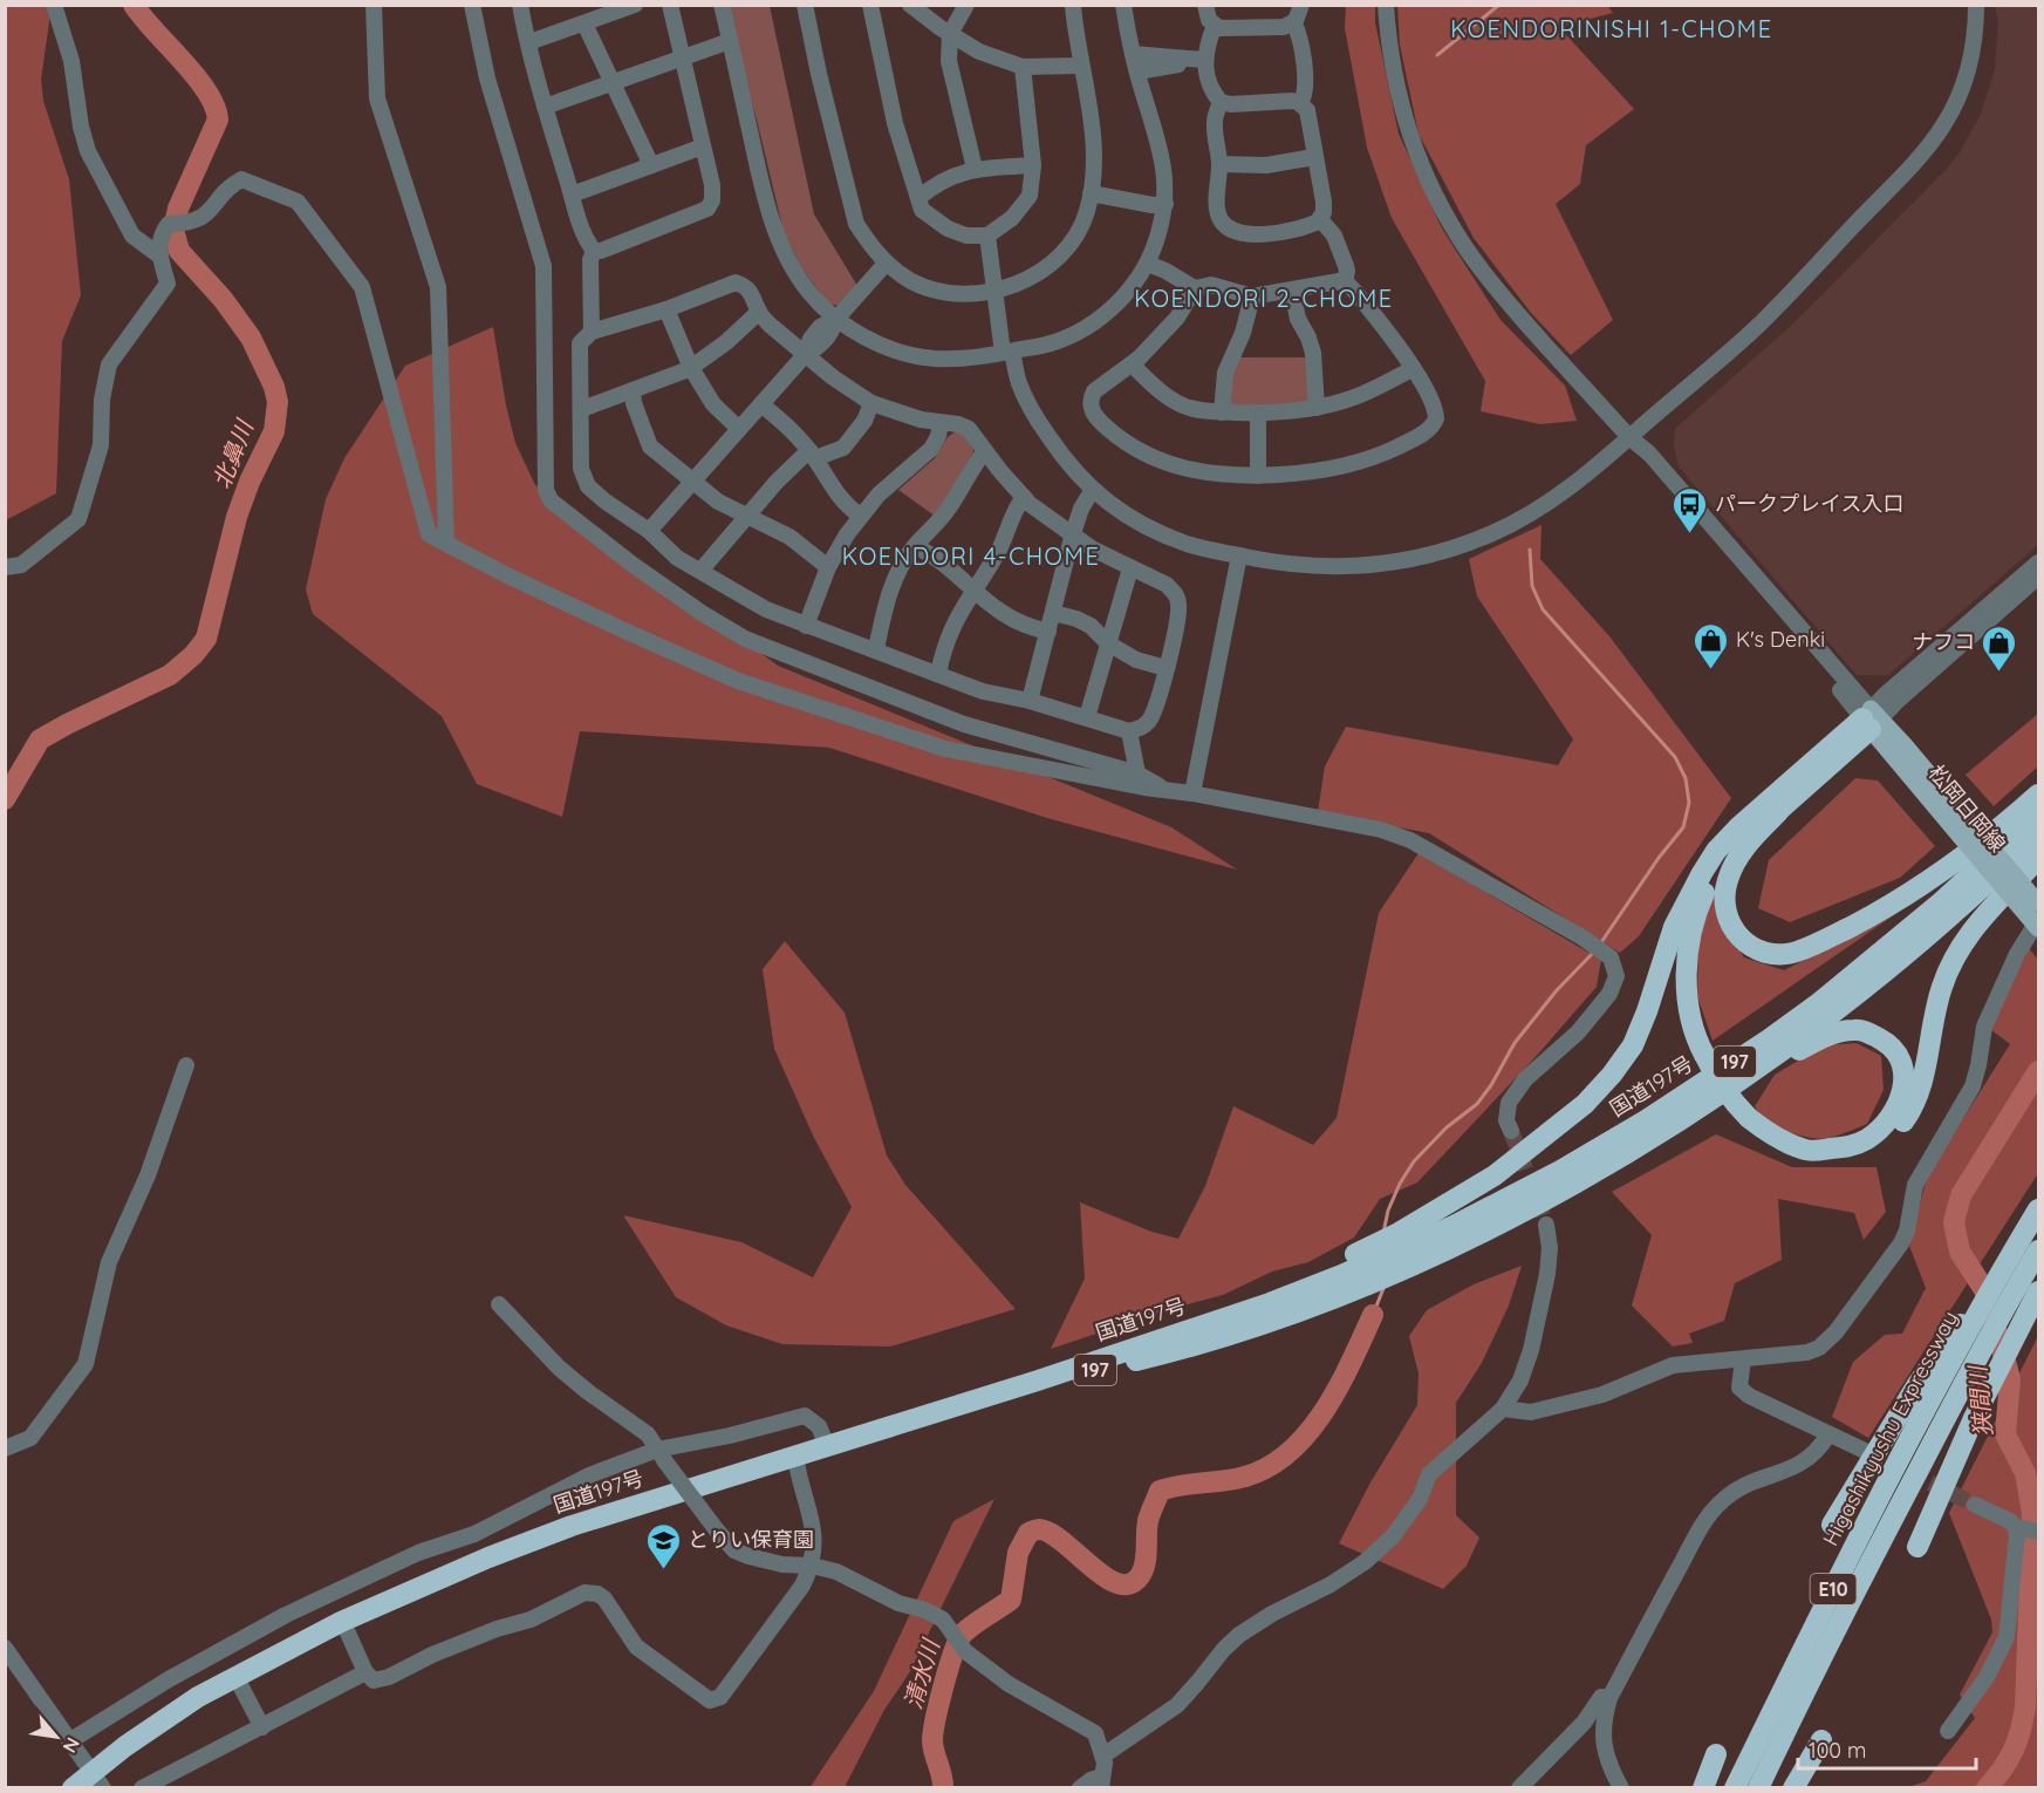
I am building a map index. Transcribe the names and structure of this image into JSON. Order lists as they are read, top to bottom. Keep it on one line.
{"streets":{"highway":["197","国道197号","Higashikyushu Expressway","E10"],"main road":["松岡日岡線"]},"districts":["KOENDORINISHI 1-CHOME","KOENDORI 2-CHOME","KOENDORI 4-CHOME"],"water":["北鼻川","狭間川","清水川"],"places":{"bus stop":["パークプレイス入口"],"shop":["K's Denki","ナフコ"],"school or university":["とりい保育園"]},"scale_bar":"100 m","north":"bottom right"}
